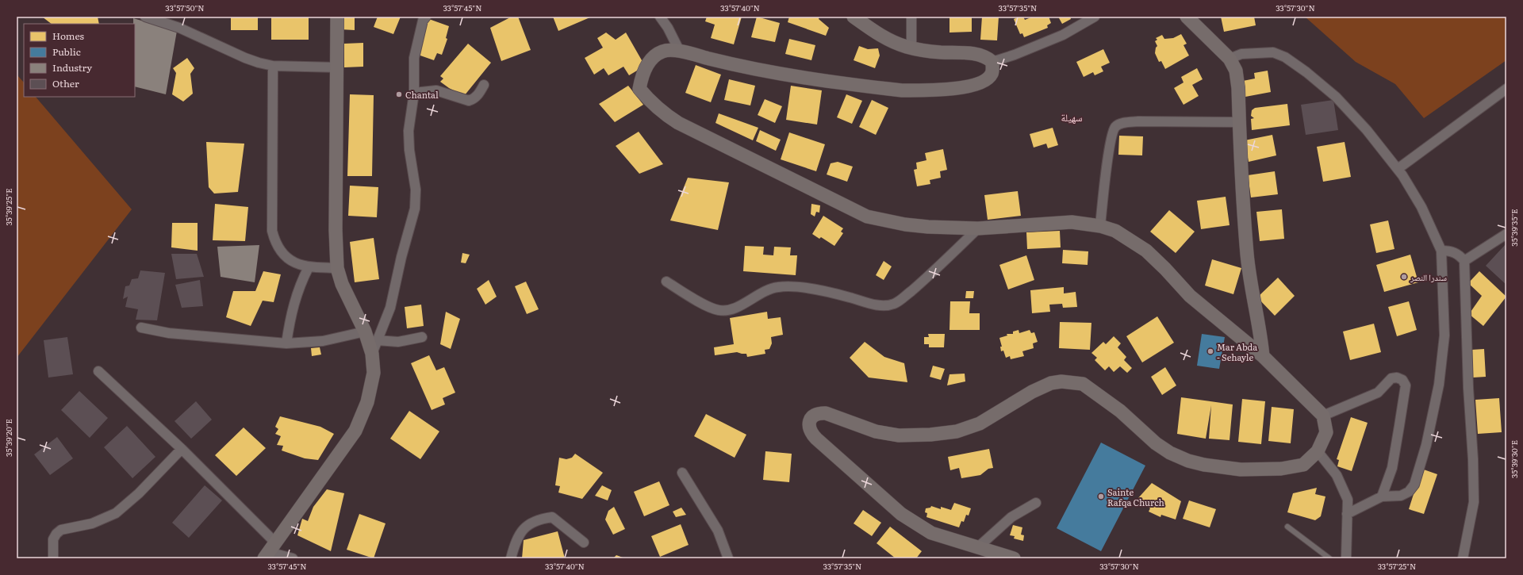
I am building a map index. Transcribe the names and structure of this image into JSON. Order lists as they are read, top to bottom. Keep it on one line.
{"districts":["سهيلة"],"places":["Chantal","سندرا النصر","Mar Abda - Sehayle","Sainte Rafqa Church"],"legend":["Homes","Public","Industry","Other"],"coordinates":["33°57'50\"N","33°57'45\"N","33°57'40\"N","33°57'35\"N","33°57'30\"N","35°39'25\"E","35°39'35\"E","35°39'20\"E","35°39'30\"E","33°57'25\"N"]}
